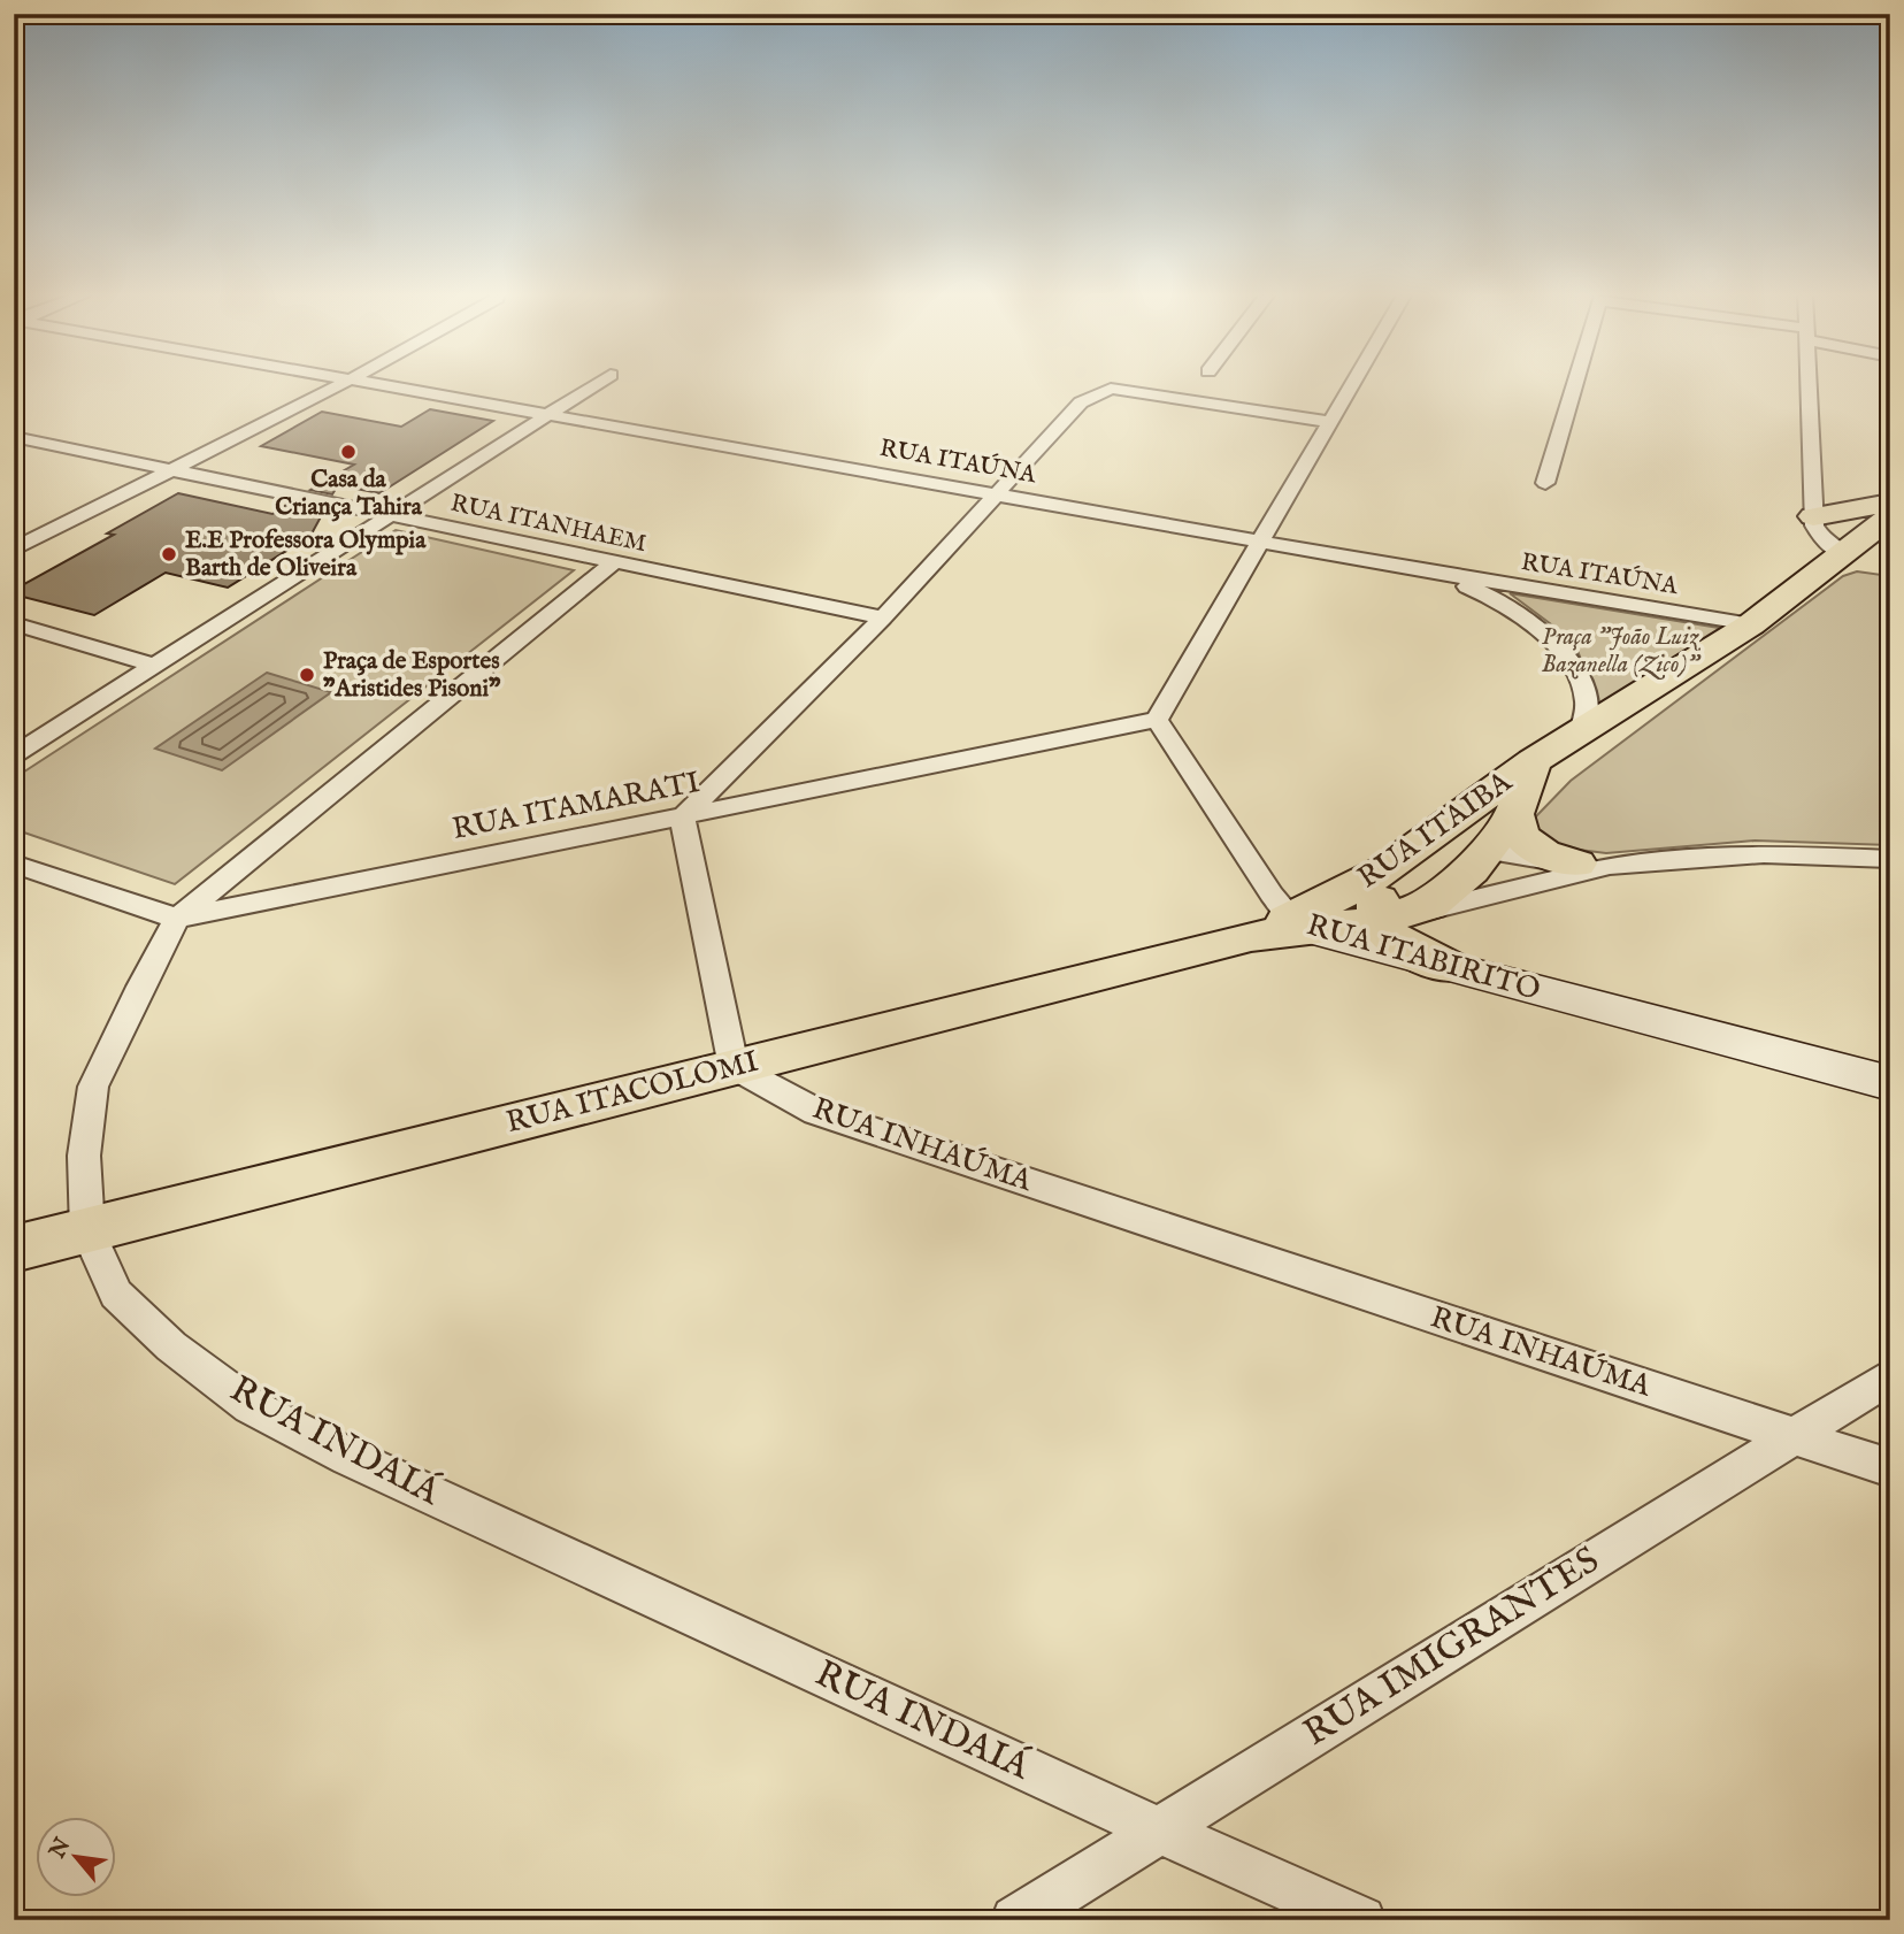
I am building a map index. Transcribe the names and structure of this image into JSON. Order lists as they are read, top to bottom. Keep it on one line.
{"streets":{"main road":["RUA ITAIBA","RUA ITACOLOMI"],"street":["RUA ITAÚNA","RUA ITANHAEM","RUA ITAMARATI","RUA ITABIRITO","RUA INHAÚMA","RUA INDAIÁ","RUA IMIGRANTES"]},"crossings":[["RUA ITAÚNA","RUA ITAIBA"],["RUA ITANHAEM","RUA INDAIÁ"],["RUA ITAMARATI","RUA ITABIRITO"],["RUA ITAMARATI","RUA INDAIÁ"],["RUA ITAIBA","RUA ITABIRITO"],["RUA ITAIBA","RUA ITACOLOMI"],["RUA ITABIRITO","RUA ITACOLOMI"],["RUA ITACOLOMI","RUA INHAÚMA"],["RUA ITACOLOMI","RUA INDAIÁ"],["RUA INHAÚMA","RUA IMIGRANTES"],["RUA INDAIÁ","RUA IMIGRANTES"]],"parks":["Praça \"João Luiz Bazanella (Zico)\""],"places":["Casa da Criança Tahira","E.E Professora Olympia Barth de Oliveira","Praça de Esportes \"Aristides Pisoni\""],"north":"top left"}
